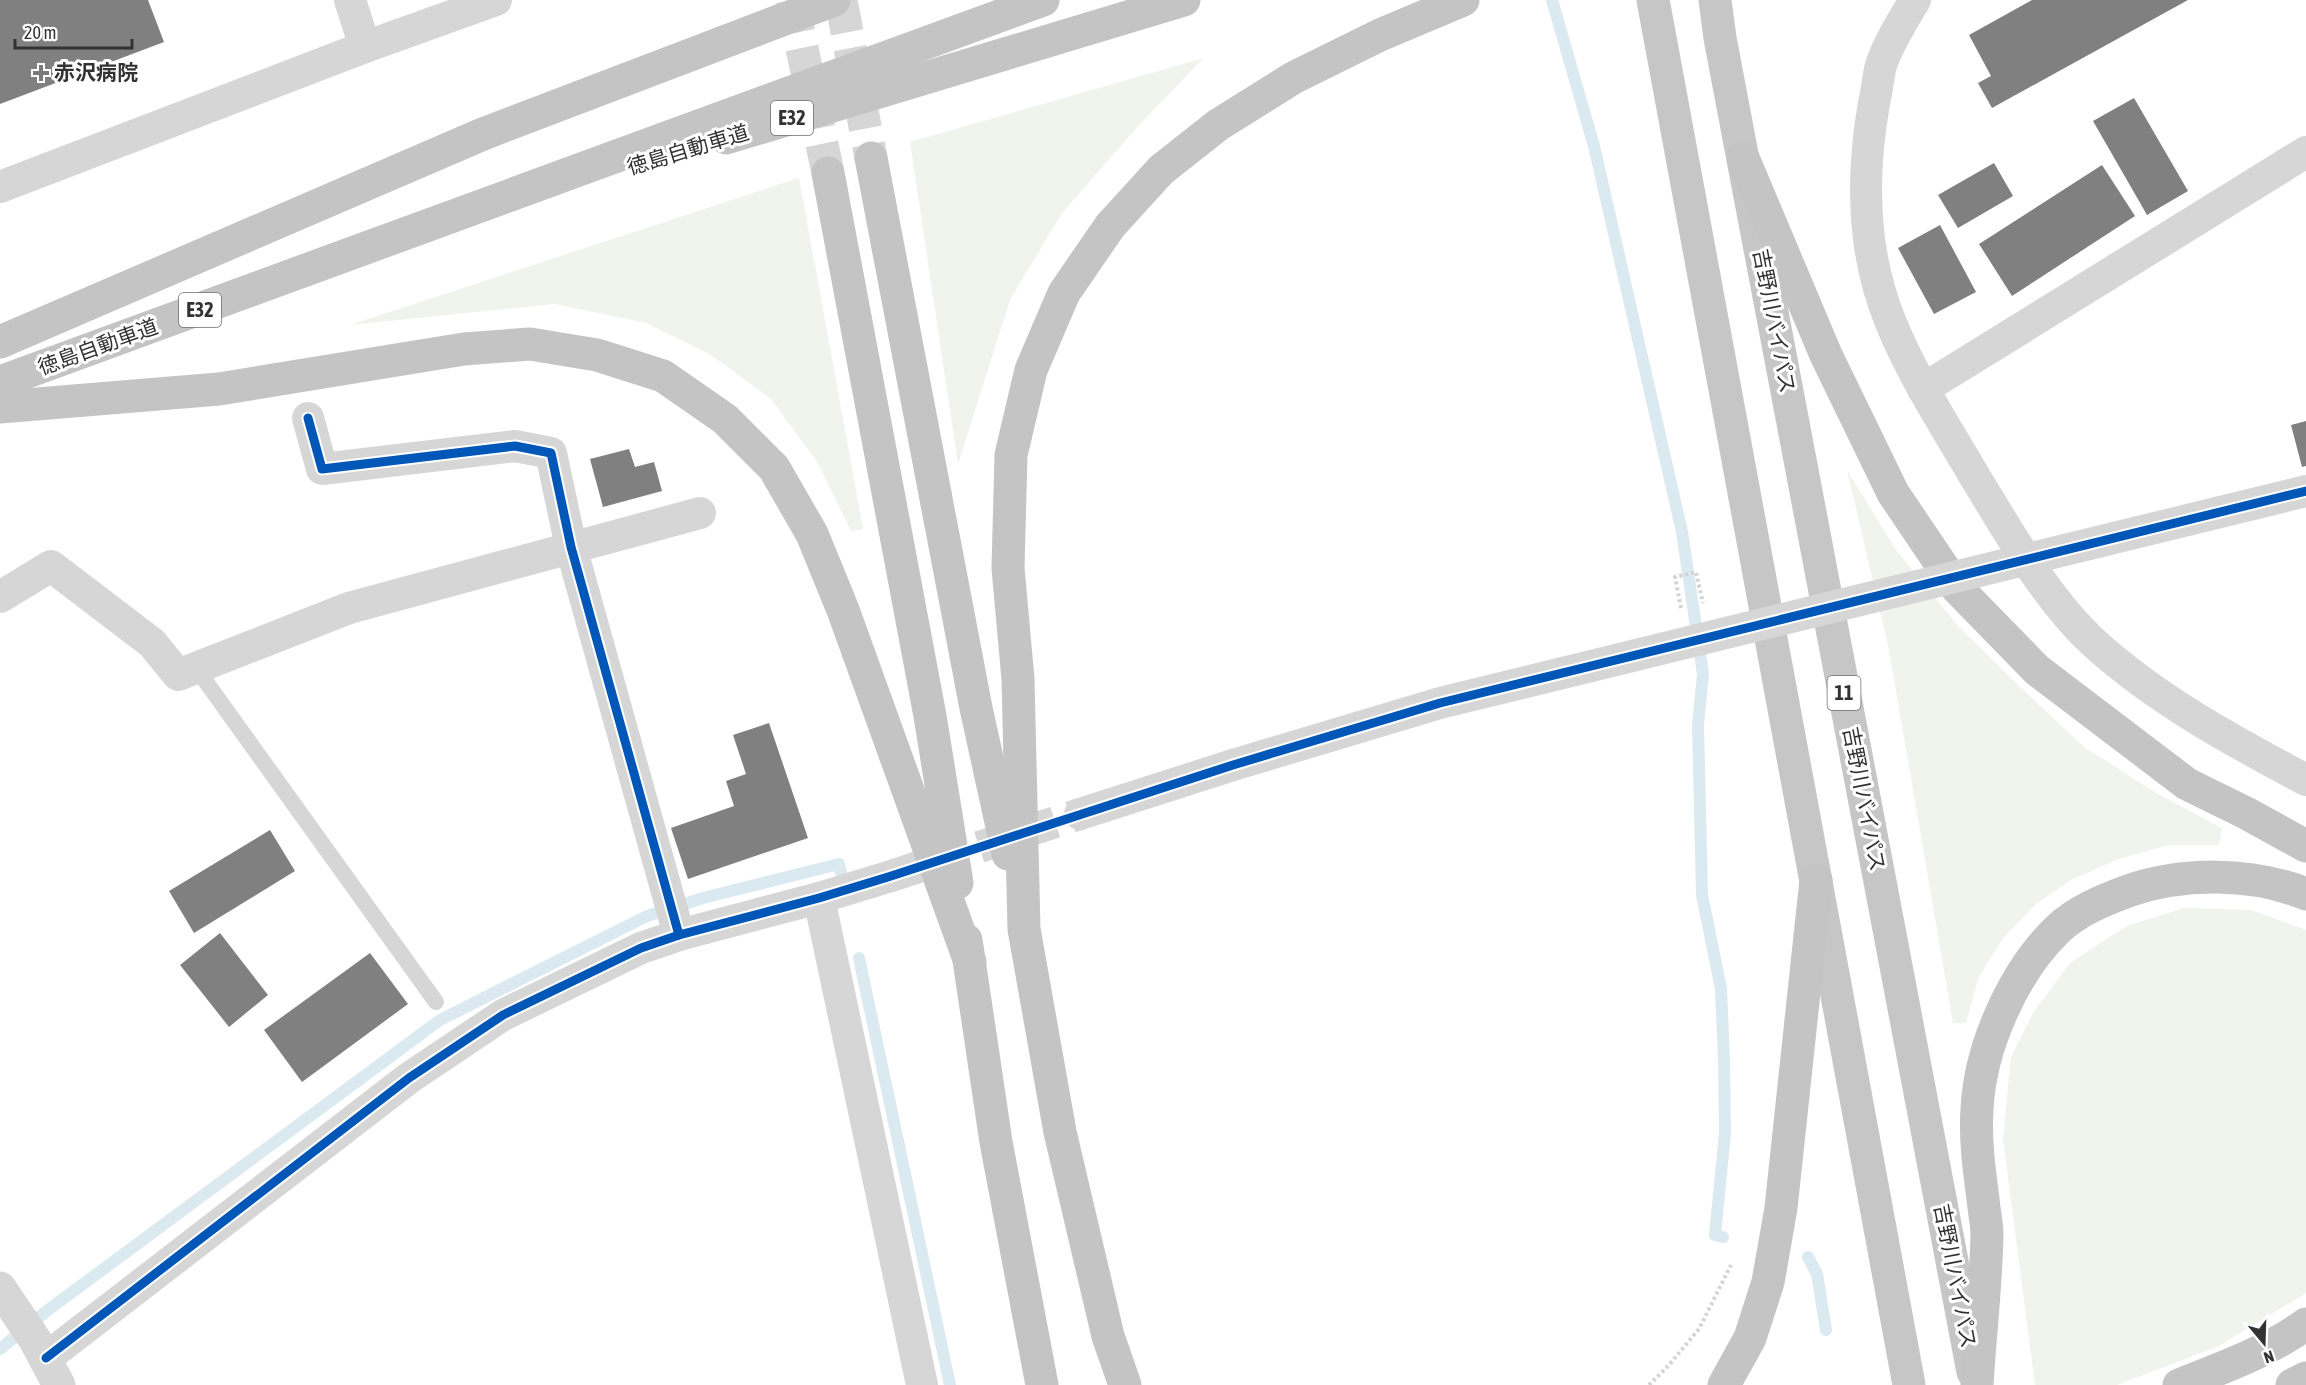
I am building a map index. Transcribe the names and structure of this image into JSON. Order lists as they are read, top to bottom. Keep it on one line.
{"streets":{"highway":["E32","徳島自動車道","吉野川バイパス","11"]},"places":{"health":["赤沢病院"]},"scale_bar":"20 m","north":"bottom"}
